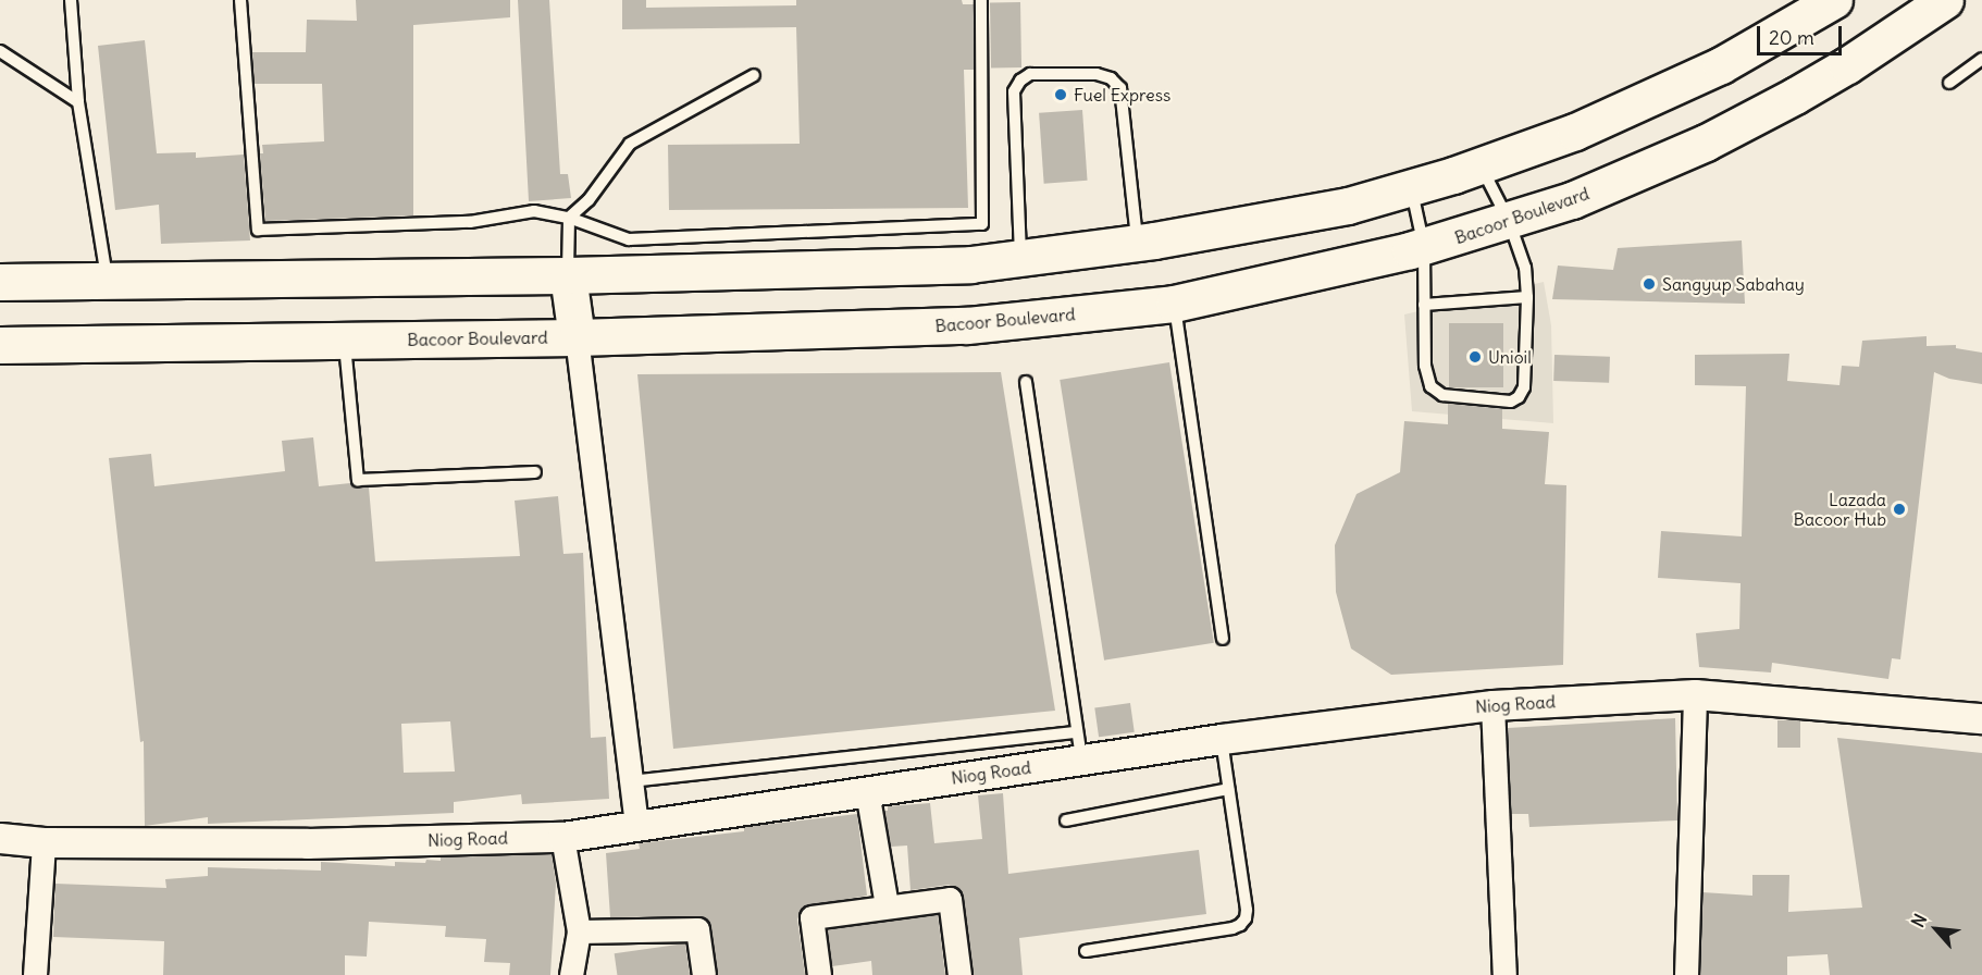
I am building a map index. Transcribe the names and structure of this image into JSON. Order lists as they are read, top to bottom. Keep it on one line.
{"streets":{"main road":["Bacoor Boulevard"],"street":["Niog Road"]},"places":["Fuel Express","Sangyup Sabahay","Unioil","Lazada Bacoor Hub"],"scale_bar":"20 m","north":"top left"}
